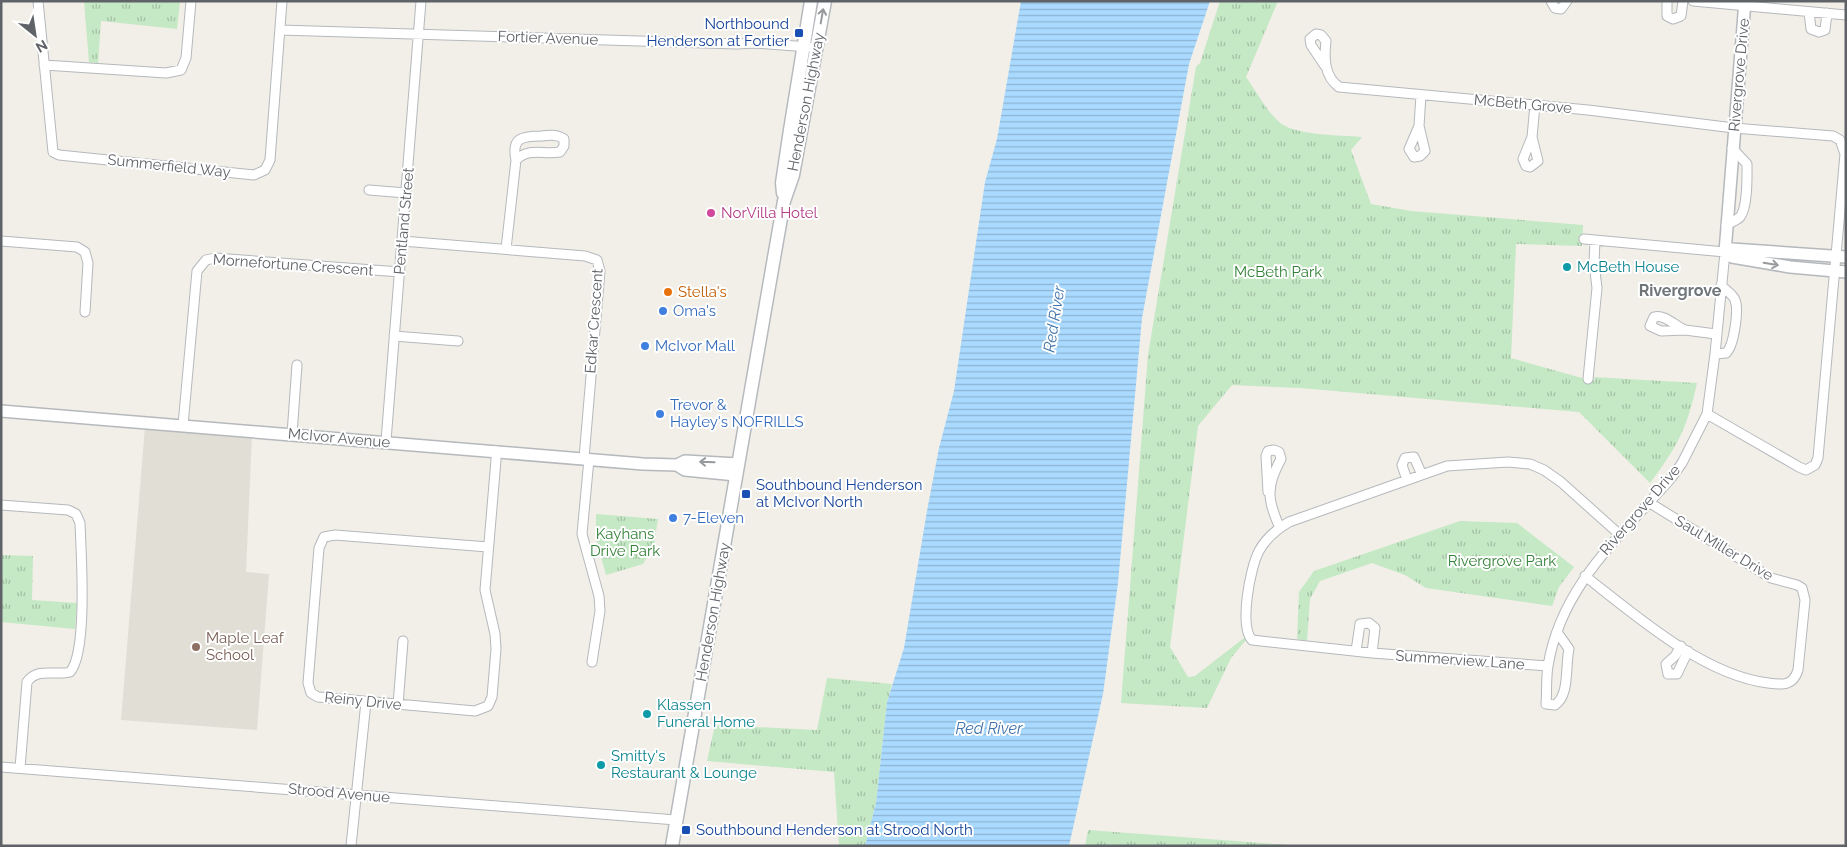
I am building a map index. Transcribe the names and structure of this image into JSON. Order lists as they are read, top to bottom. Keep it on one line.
{"streets":{"main road":["Henderson Highway"],"street":["Fortier Avenue","Rivergrove Drive","McBeth Grove","Summerfield Way","Pentland Street","Mornefortune Crescent","Edkar Crescent","McIvor Avenue","Saul Miller Drive","Summerview Lane","Reiny Drive","Strood Avenue"]},"crossings":[["Fortier Avenue","Henderson Highway"],["Fortier Avenue","Summerfield Way"],["Fortier Avenue","Pentland Street"],["Rivergrove Drive","McBeth Grove"],["Rivergrove Drive","Saul Miller Drive"],["Rivergrove Drive","Summerview Lane"],["Henderson Highway","McIvor Avenue"],["Henderson Highway","Strood Avenue"],["Pentland Street","Mornefortune Crescent"],["Pentland Street","Edkar Crescent"],["Pentland Street","McIvor Avenue"],["Mornefortune Crescent","McIvor Avenue"],["Edkar Crescent","McIvor Avenue"],["McIvor Avenue","Reiny Drive"]],"districts":["Rivergrove"],"water":["Red River"],"parks":["McBeth Park","Kayhans Drive Park","Rivergrove Park"],"places":{"transit":["Northbound Henderson at Fortier","Southbound Henderson at McIvor North","Southbound Henderson at Strood North"],"other":["NorVilla Hotel","McBeth House","Stella's","Oma's","McIvor Mall","Trevor & Hayley's NOFRILLS","7-Eleven","Maple Leaf School","Klassen Funeral Home","Smitty's Restaurant & Lounge"]},"north":"bottom right"}
